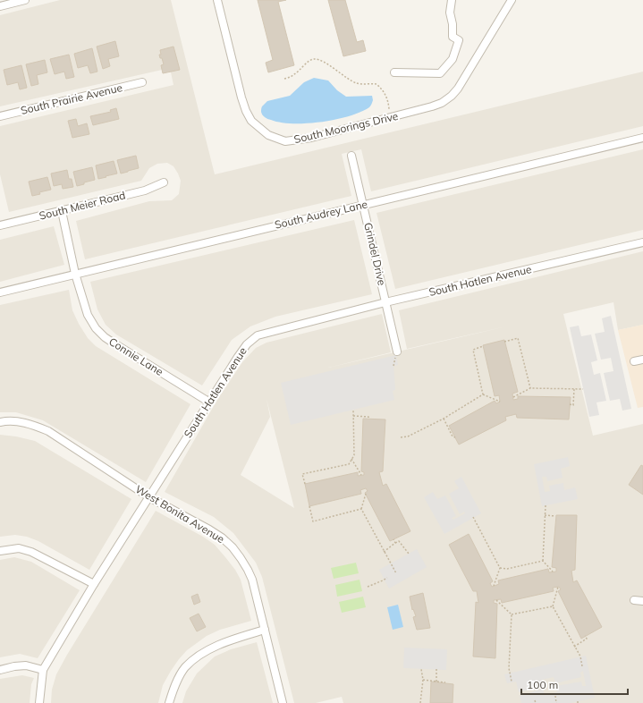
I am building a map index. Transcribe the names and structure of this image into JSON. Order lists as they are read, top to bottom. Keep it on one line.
{"streets":{"street":["South Prairie Avenue","South Moorings Drive","South Meier Road","South Audrey Lane","Grindel Drive","South Hatlen Avenue","Connie Lane","West Bonita Avenue"]},"crossings":[["South Meier Road","Connie Lane"],["South Audrey Lane","Grindel Drive"],["South Audrey Lane","Connie Lane"],["Grindel Drive","South Hatlen Avenue"],["South Hatlen Avenue","Connie Lane"],["South Hatlen Avenue","West Bonita Avenue"]],"scale_bar":"100 m"}
